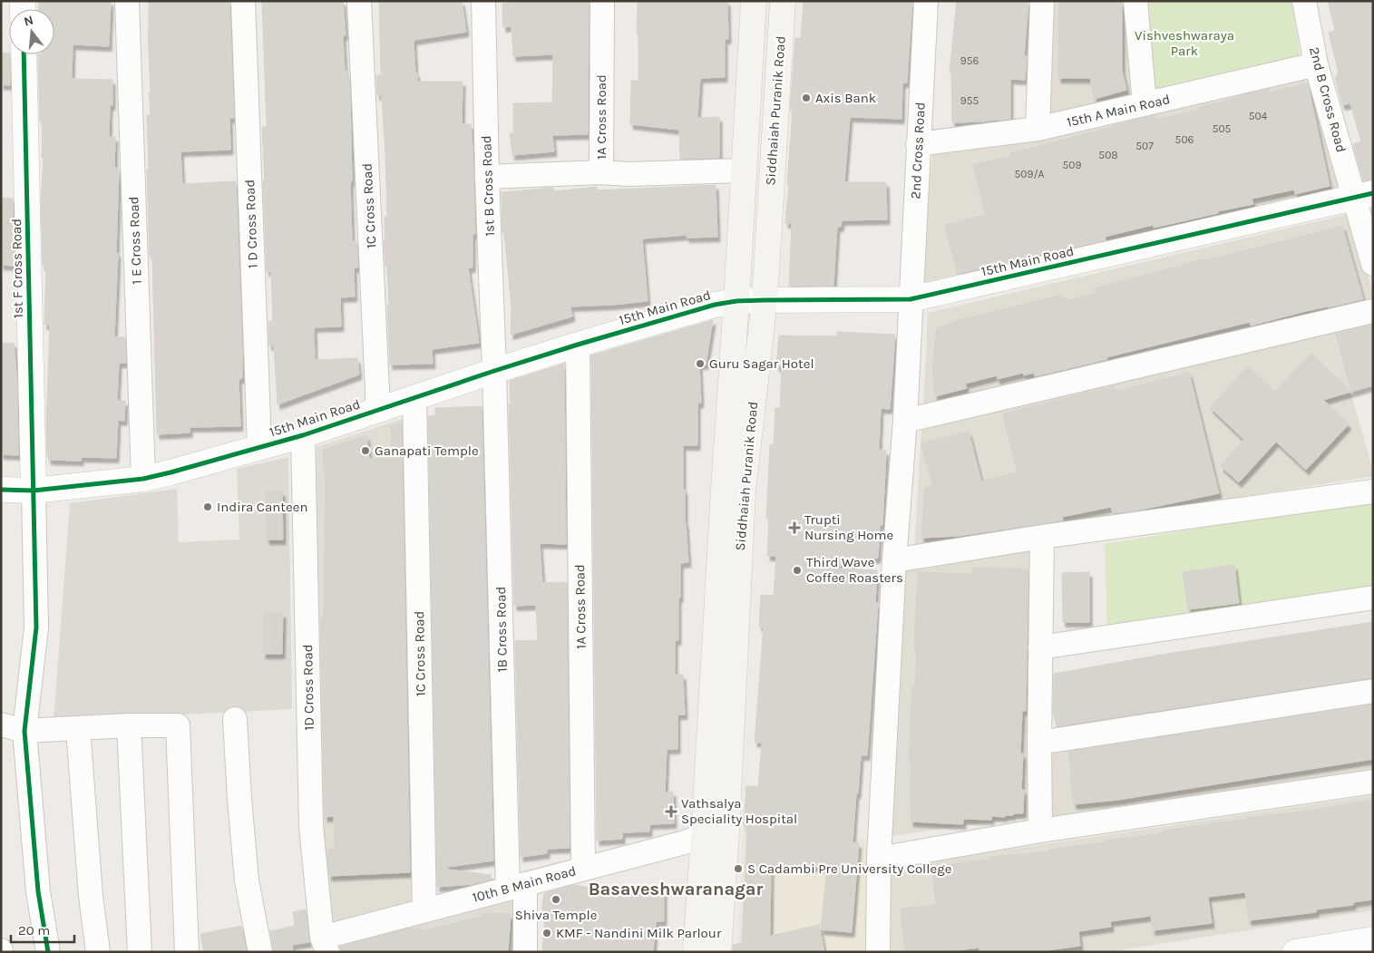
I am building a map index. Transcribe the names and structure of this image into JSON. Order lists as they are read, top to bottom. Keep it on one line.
{"streets":{"main road":["Siddhaiah Puranik Road"],"street":["2nd B Cross Road","15th A Main Road","1A Cross Road","2nd Cross Road","1st B Cross Road","1C Cross Road","1 D Cross Road","1 E Cross Road","15th Main Road","1st F Cross Road","1B Cross Road","1D Cross Road","10th B Main Road"]},"crossings":[["2nd B Cross Road","15th A Main Road"],["2nd B Cross Road","15th Main Road"],["Siddhaiah Puranik Road","1A Cross Road"],["Siddhaiah Puranik Road","15th Main Road"],["Siddhaiah Puranik Road","10th B Main Road"],["15th A Main Road","2nd Cross Road"],["1A Cross Road","15th Main Road"],["1A Cross Road","10th B Main Road"],["2nd Cross Road","15th Main Road"],["1st B Cross Road","15th Main Road"],["1st B Cross Road","1B Cross Road"],["1C Cross Road","15th Main Road"],["1C Cross Road","10th B Main Road"],["1 D Cross Road","15th Main Road"],["1 E Cross Road","15th Main Road"],["15th Main Road","1st F Cross Road"],["15th Main Road","1B Cross Road"],["15th Main Road","1D Cross Road"],["1B Cross Road","10th B Main Road"],["1D Cross Road","10th B Main Road"]],"districts":["Basaveshwaranagar"],"parks":["Vishveshwaraya Park"],"places":{"other":["Axis Bank","Guru Sagar Hotel","Ganapati Temple","Indira Canteen","Third Wave Coffee Roasters","S Cadambi Pre University College","Shiva Temple","KMF - Nandini Milk Parlour"],"health":["Trupti Nursing Home","Vathsalya Speciality Hospital"]},"house_numbers":["956","955","504","505","506","507","508","509","509/A"],"scale_bar":"20 m","north":"top"}
